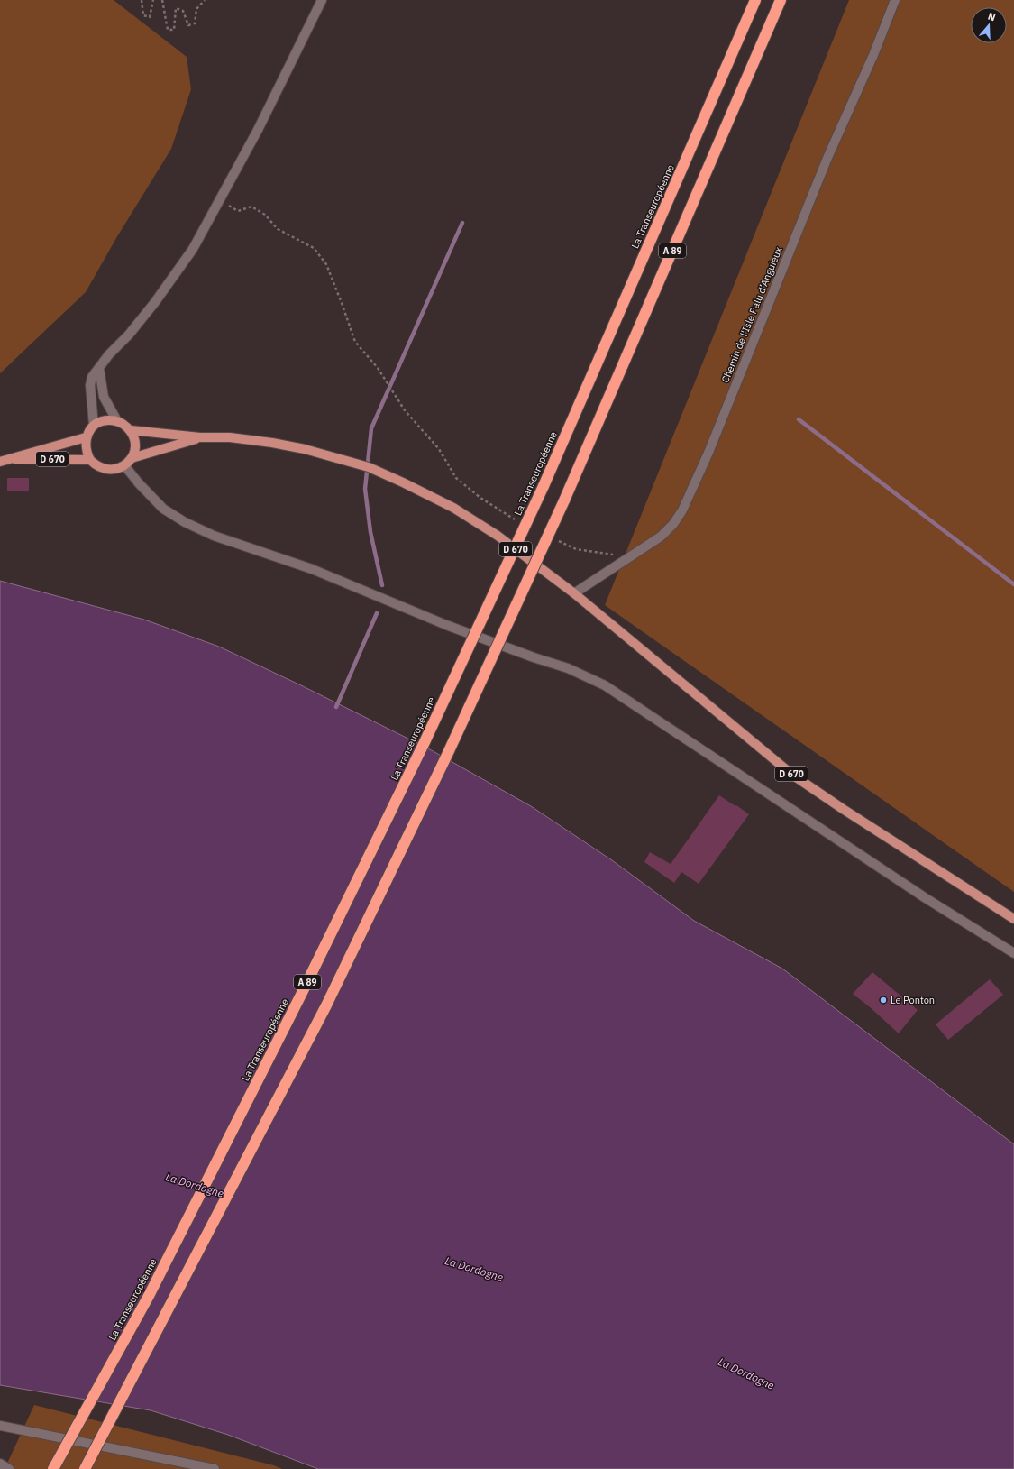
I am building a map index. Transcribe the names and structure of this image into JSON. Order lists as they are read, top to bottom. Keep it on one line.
{"streets":{"highway":["La Transeuropéenne","A 89"],"main road":["D 670"],"street":["Chemin de l'Isle Palu d’Anguieux"]},"crossings":[["Chemin de l'Isle Palu d’Anguieux","D 670"]],"water":["La Dordogne"],"places":["Le Ponton"],"north":"top"}
